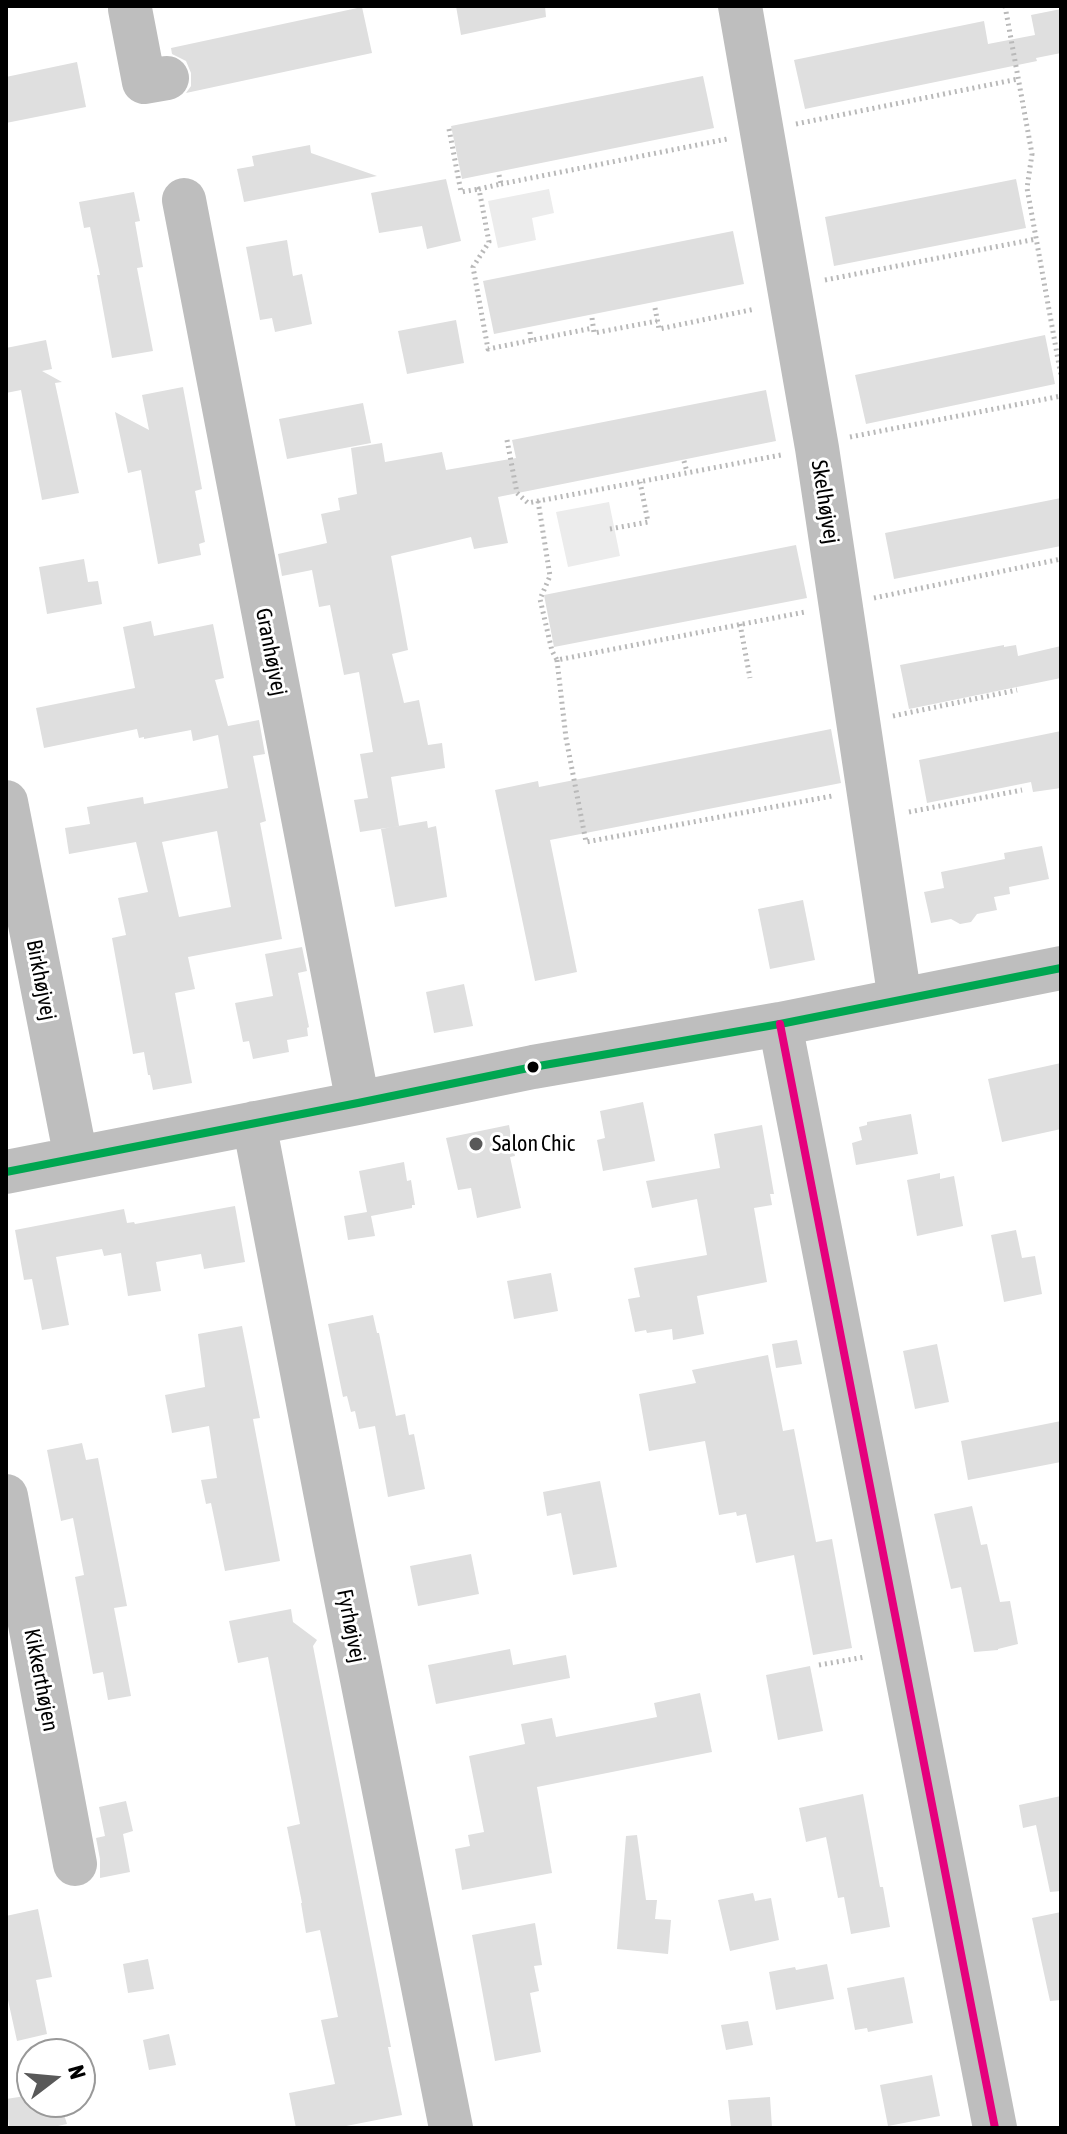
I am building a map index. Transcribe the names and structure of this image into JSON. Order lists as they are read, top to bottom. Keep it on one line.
{"streets":{"street":["Skelhøjvej","Granhøjvej","Birkhøjvej","Fyrhøjvej","Kikkerthøjen"]},"places":["Salon Chic"],"north":"right"}
